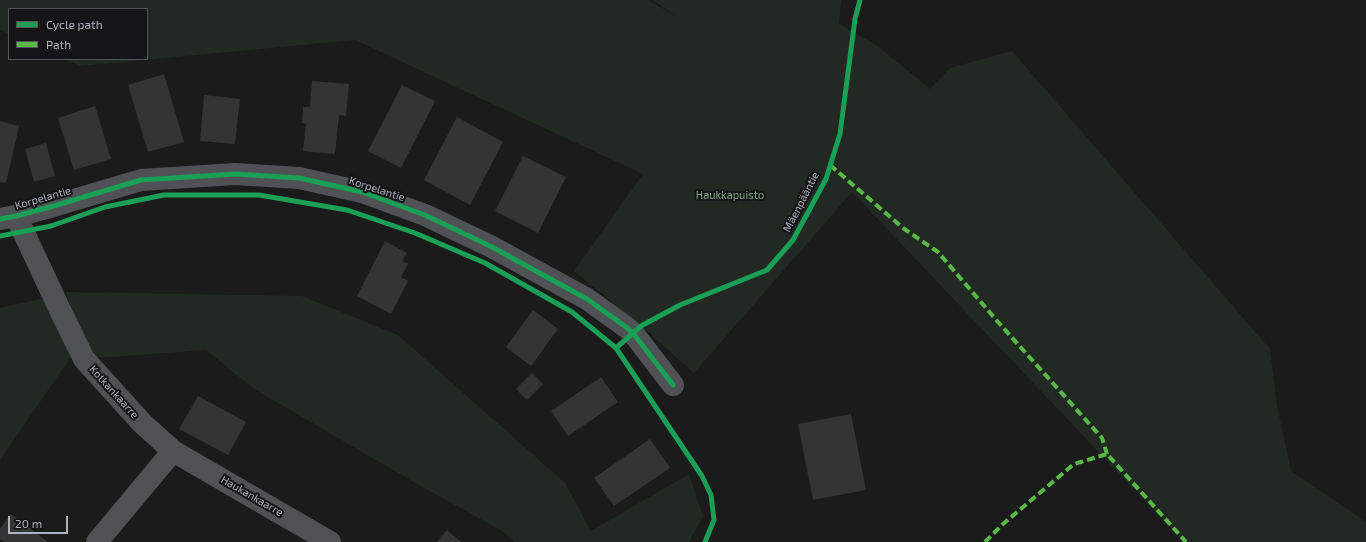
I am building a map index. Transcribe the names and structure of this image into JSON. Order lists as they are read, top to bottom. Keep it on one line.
{"streets":{"street":["Korpelantie","Kotkankaarre","Haukankaarre"],"cycle path":["Mäenpääntie"]},"crossings":[["Korpelantie","Kotkankaarre"],["Kotkankaarre","Haukankaarre"]],"parks":["Haukkapuisto"],"legend":["Cycle path","Path"],"scale_bar":"20 m"}
